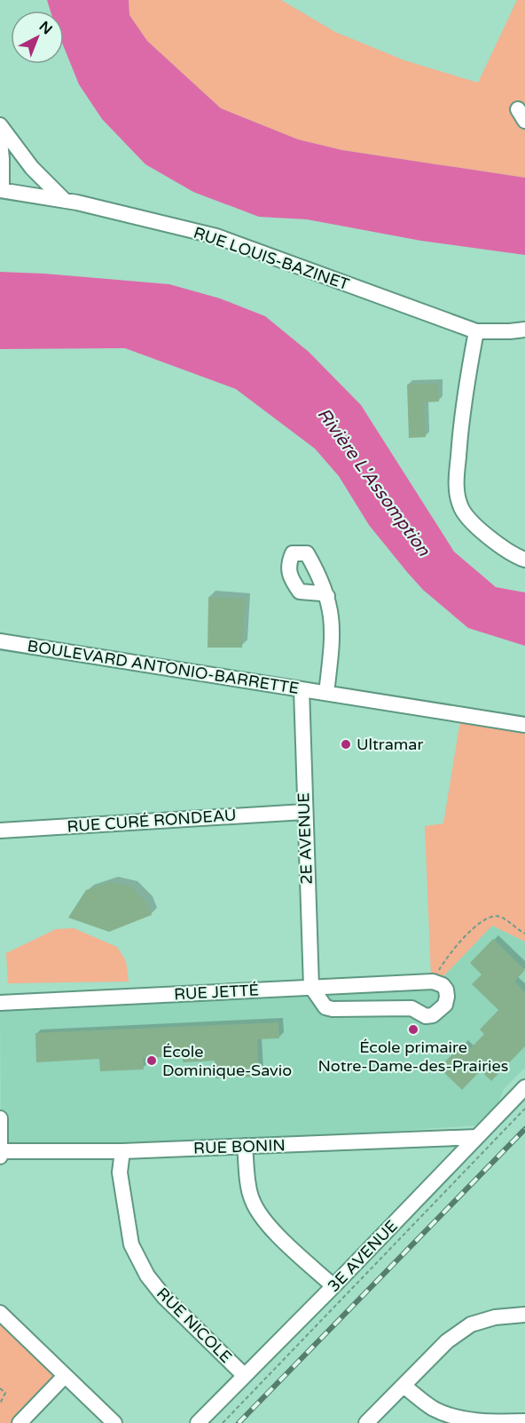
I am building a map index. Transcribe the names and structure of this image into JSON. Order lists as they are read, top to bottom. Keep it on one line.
{"streets":{"street":["RUE LOUIS-BAZINET","BOULEVARD ANTONIO-BARRETTE","RUE CURÉ RONDEAU","2E AVENUE","RUE JETTÉ","RUE BONIN","3E AVENUE","RUE NICOLE"]},"crossings":[["BOULEVARD ANTONIO-BARRETTE","2E AVENUE"],["RUE CURÉ RONDEAU","2E AVENUE"],["2E AVENUE","RUE JETTÉ"],["RUE BONIN","3E AVENUE"],["RUE BONIN","RUE NICOLE"],["3E AVENUE","RUE NICOLE"]],"water":["Rivière L'Assomption"],"places":["Ultramar","École primaire Notre-Dame-des-Prairies","École Dominique-Savio"],"north":"top right"}
